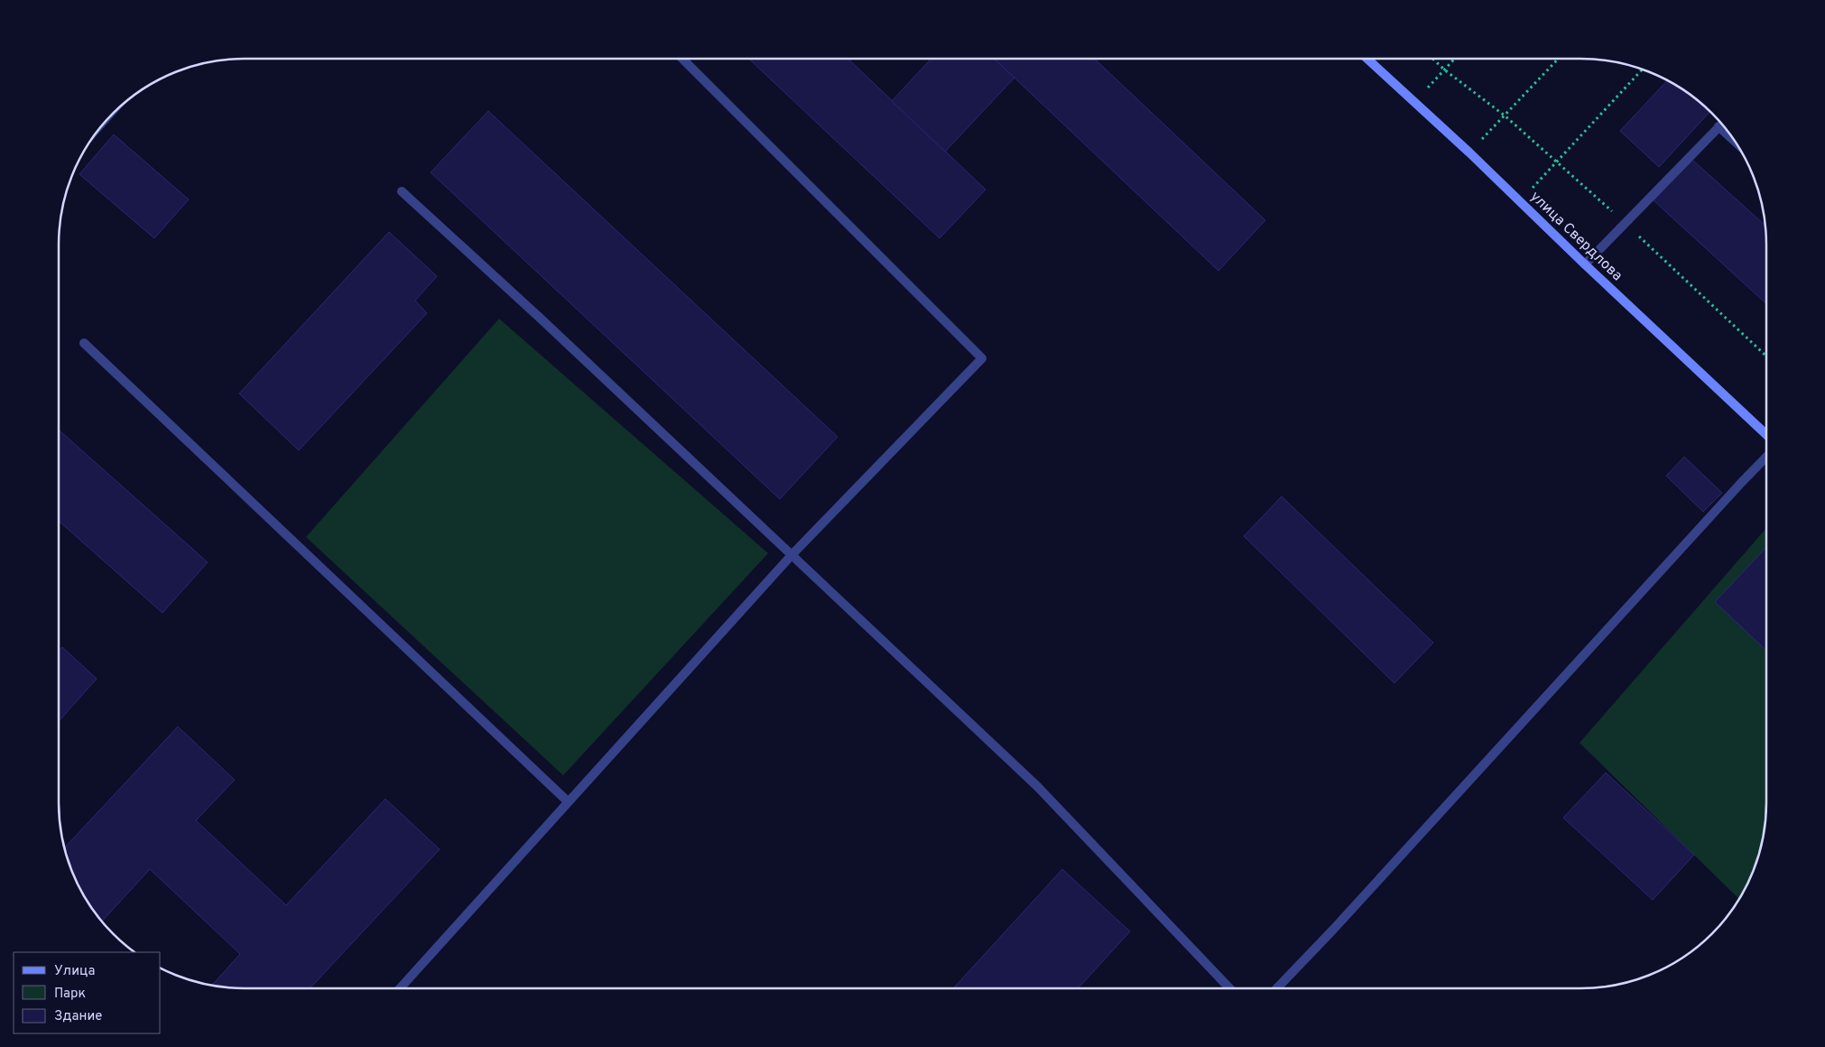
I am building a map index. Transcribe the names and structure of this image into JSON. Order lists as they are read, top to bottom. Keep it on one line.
{"streets":{"main road":["улица Свердлова"]},"legend":["Улица","Парк","Здание"]}
